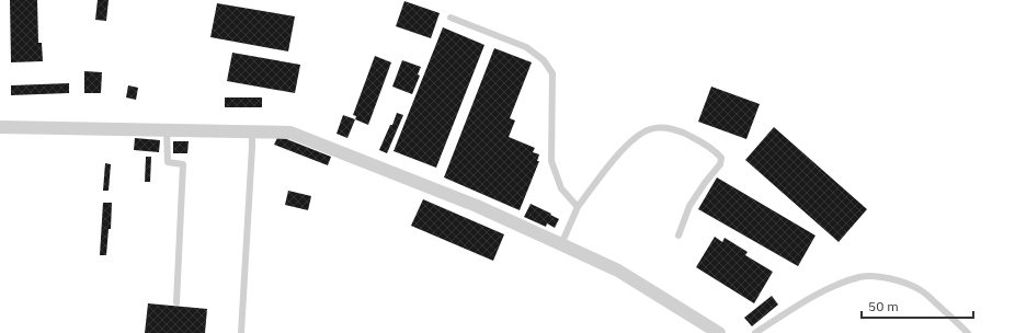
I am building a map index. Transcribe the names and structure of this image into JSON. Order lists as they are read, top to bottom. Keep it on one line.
{"scale_bar":"50 m"}
